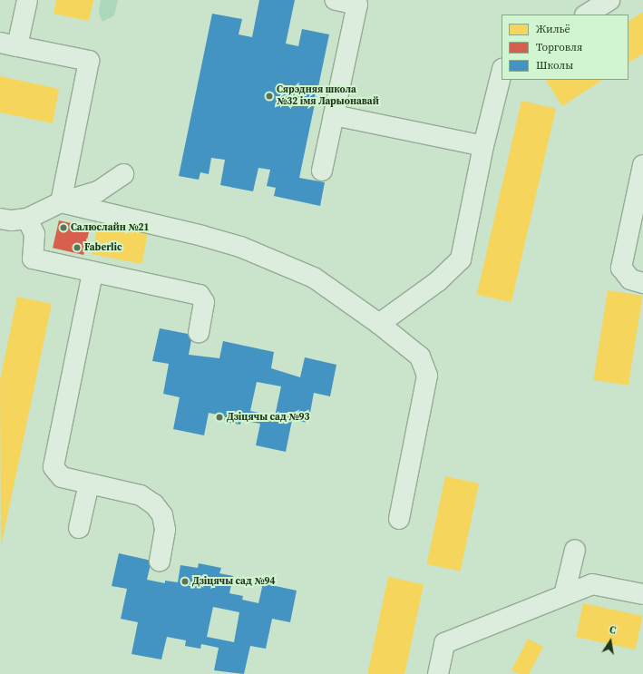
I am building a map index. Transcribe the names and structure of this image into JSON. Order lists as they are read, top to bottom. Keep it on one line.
{"places":["Сярэдняя школа №32 імя Ларыонавай","Салюслайн №21","Faberlic","Дзіцячы сад №93","Дзіцячы сад №94"],"legend":["Жильё","Торговля","Школы"],"north":"top"}
